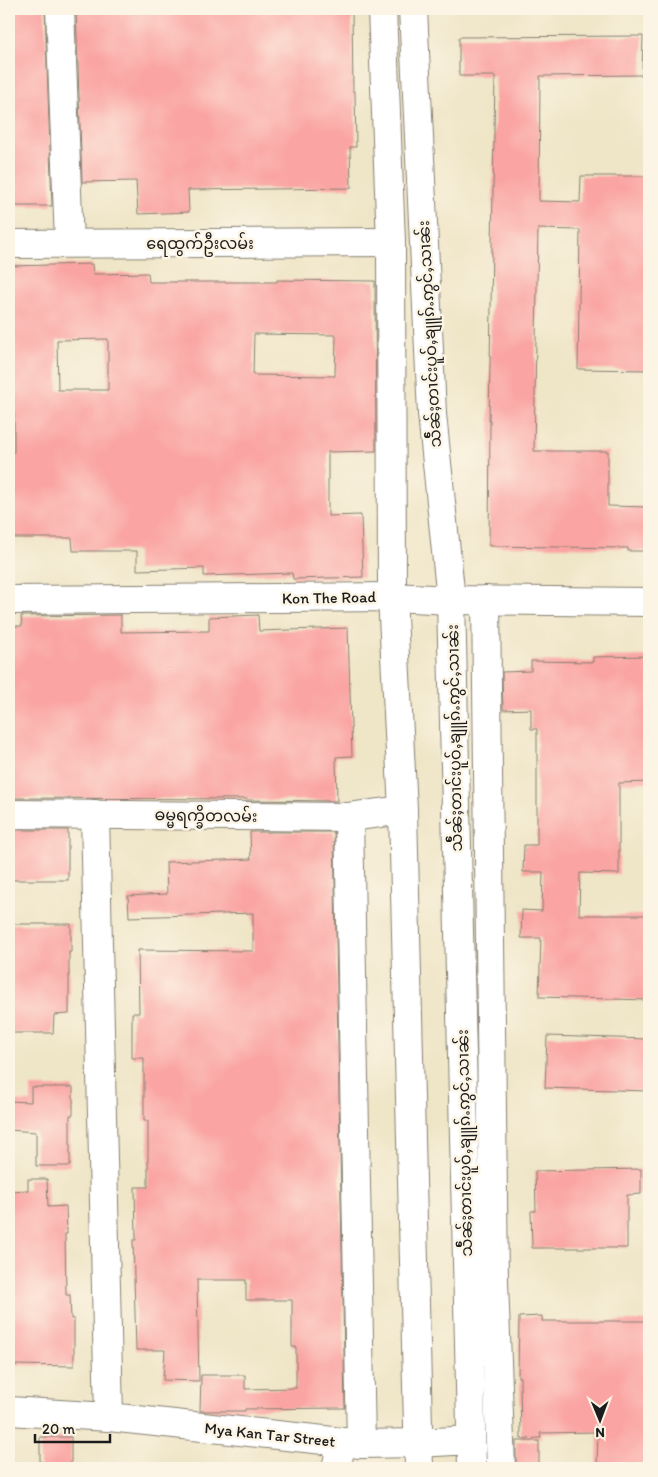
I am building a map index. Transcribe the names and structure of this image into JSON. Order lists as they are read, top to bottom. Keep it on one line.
{"streets":{"main road":["ရေထွက်ဦးလမ်း","သဵႅၼ်ႈတၢင်းပူဝ်ႇၶျူၵ်ႉဢွင်ႇသၢၼ်း","Kon The Road","ဓမ္မရက္ခိတလမ်း","Mya Kan Tar Street"]},"crossings":[["ရေထွက်ဦးလမ်း","သဵႅၼ်ႈတၢင်းပူဝ်ႇၶျူၵ်ႉဢွင်ႇသၢၼ်း"],["သဵႅၼ်ႈတၢင်းပူဝ်ႇၶျူၵ်ႉဢွင်ႇသၢၼ်း","Kon The Road"],["သဵႅၼ်ႈတၢင်းပူဝ်ႇၶျူၵ်ႉဢွင်ႇသၢၼ်း","ဓမ္မရက္ခိတလမ်း"],["သဵႅၼ်ႈတၢင်းပူဝ်ႇၶျူၵ်ႉဢွင်ႇသၢၼ်း","Mya Kan Tar Street"]],"scale_bar":"20 m","north":"bottom"}
